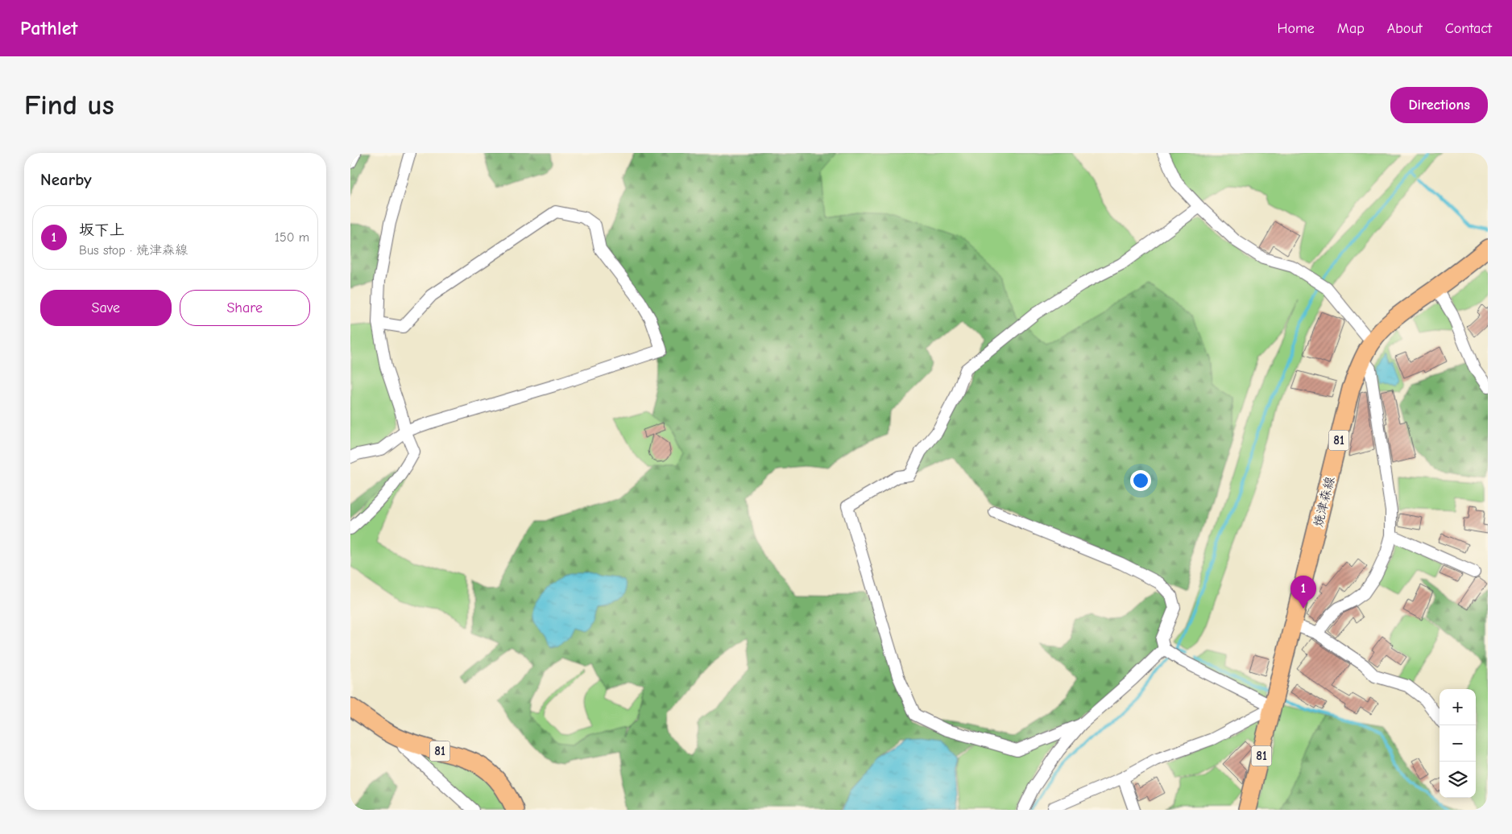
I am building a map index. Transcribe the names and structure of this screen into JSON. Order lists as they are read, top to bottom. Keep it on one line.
{"streets":{"main road":["81","焼津森線"]},"page":{"header":"Pathlet","nav":["Home","Map","About","Contact"],"buttons":["Directions",["Save","Share"]],"title":"Find us","heading":"Nearby","list":[{"mark":"1","name":"坂下上","note":"Bus stop · 焼津森線","value":"150 m"}],"pins":"1","map_buttons":["+","−"]}}
